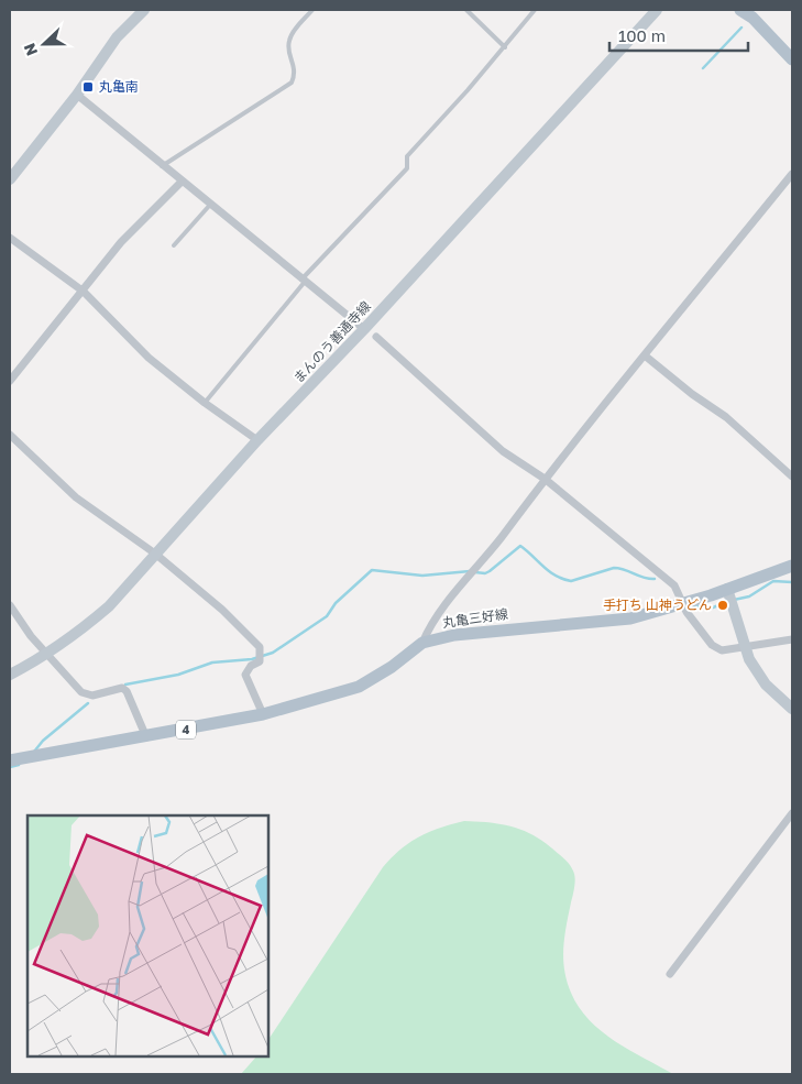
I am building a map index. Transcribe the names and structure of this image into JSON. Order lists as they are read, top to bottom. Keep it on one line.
{"streets":{"main road":["まんのう善通寺線","丸亀三好線","4"]},"places":{"transit":["丸亀南"],"other":["手打ち 山神うどん"]},"scale_bar":"100 m","north":"left"}
